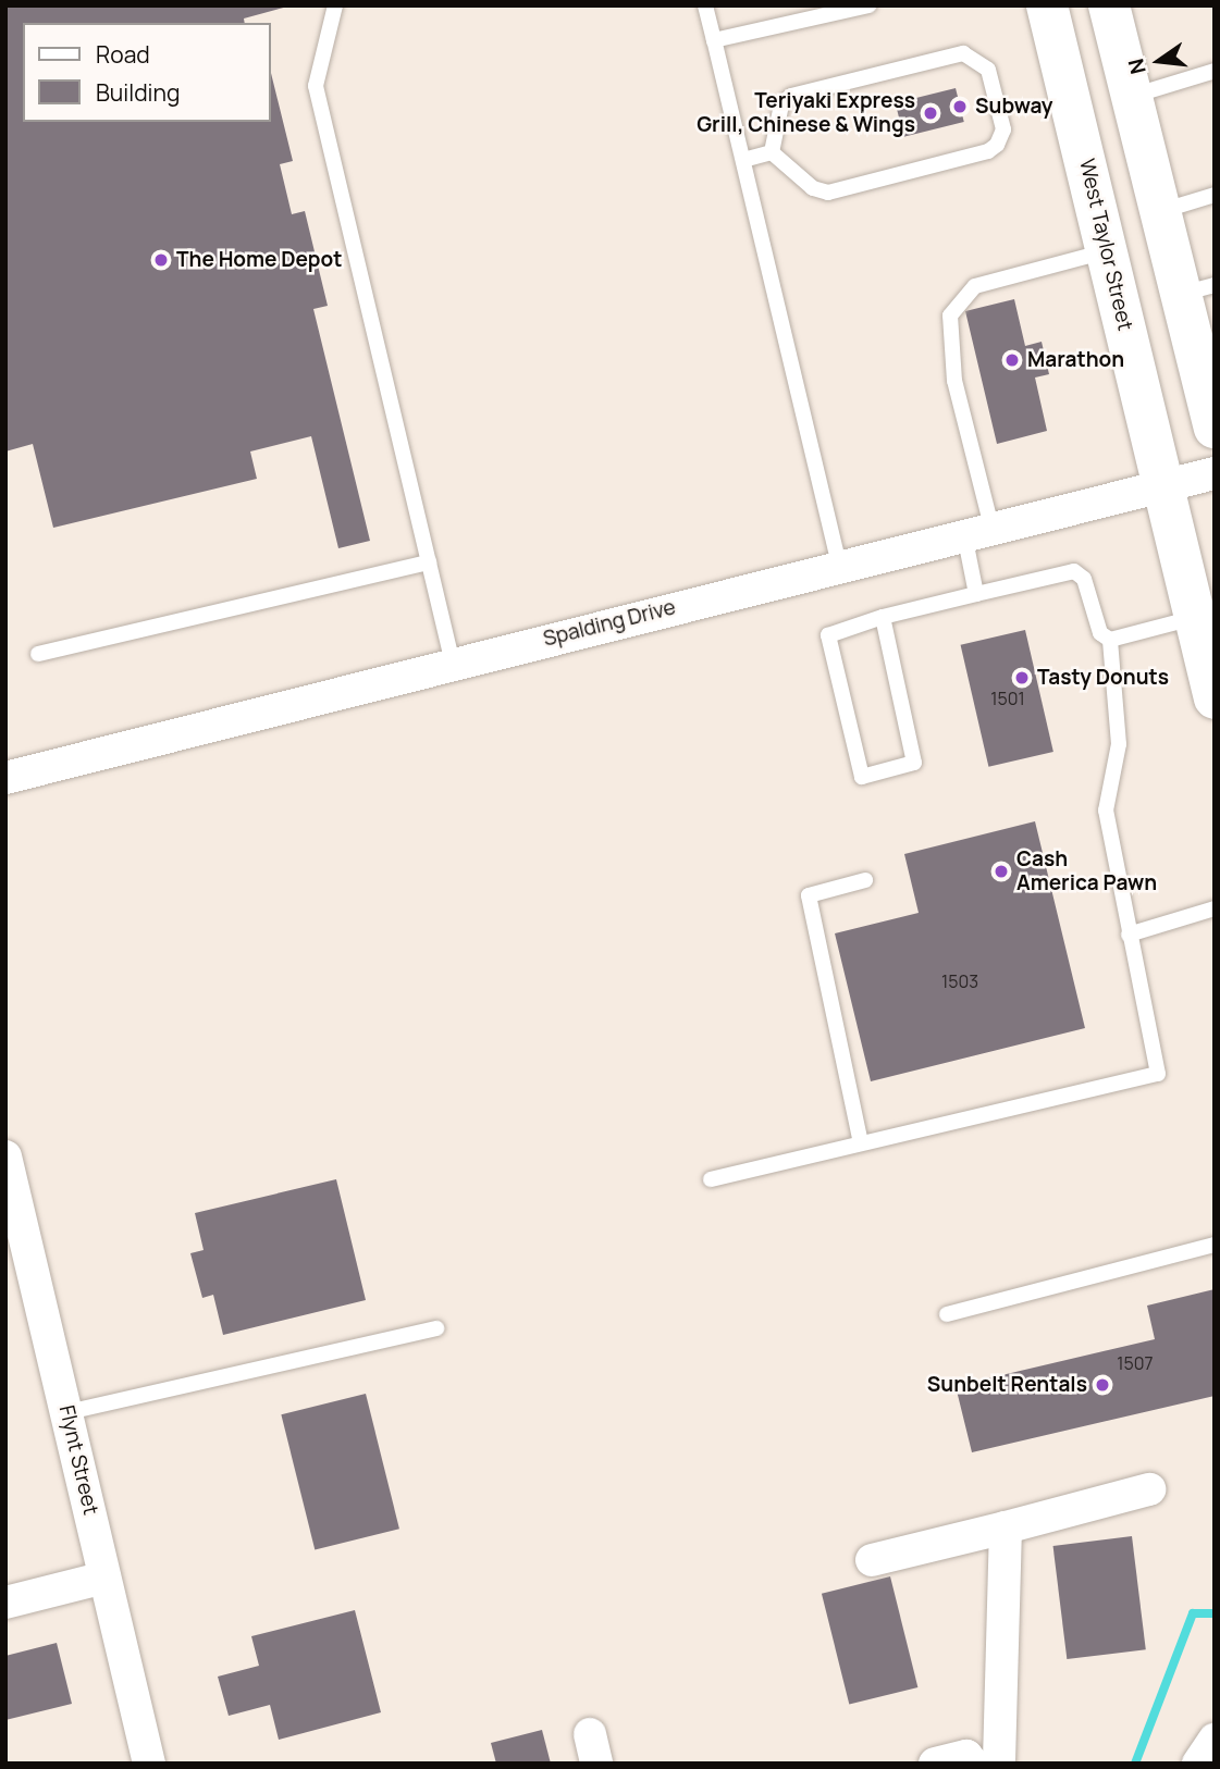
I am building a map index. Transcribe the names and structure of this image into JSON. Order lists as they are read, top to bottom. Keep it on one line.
{"streets":{"main road":["West Taylor Street"],"street":["Spalding Drive","Flynt Street"]},"crossings":[["West Taylor Street","Spalding Drive"]],"places":["Subway","Teriyaki Express Grill, Chinese & Wings","The Home Depot","Marathon","Tasty Donuts","Cash America Pawn","Sunbelt Rentals"],"house_numbers":["1501","1503","1507"],"legend":["Road","Building"],"north":"left"}
